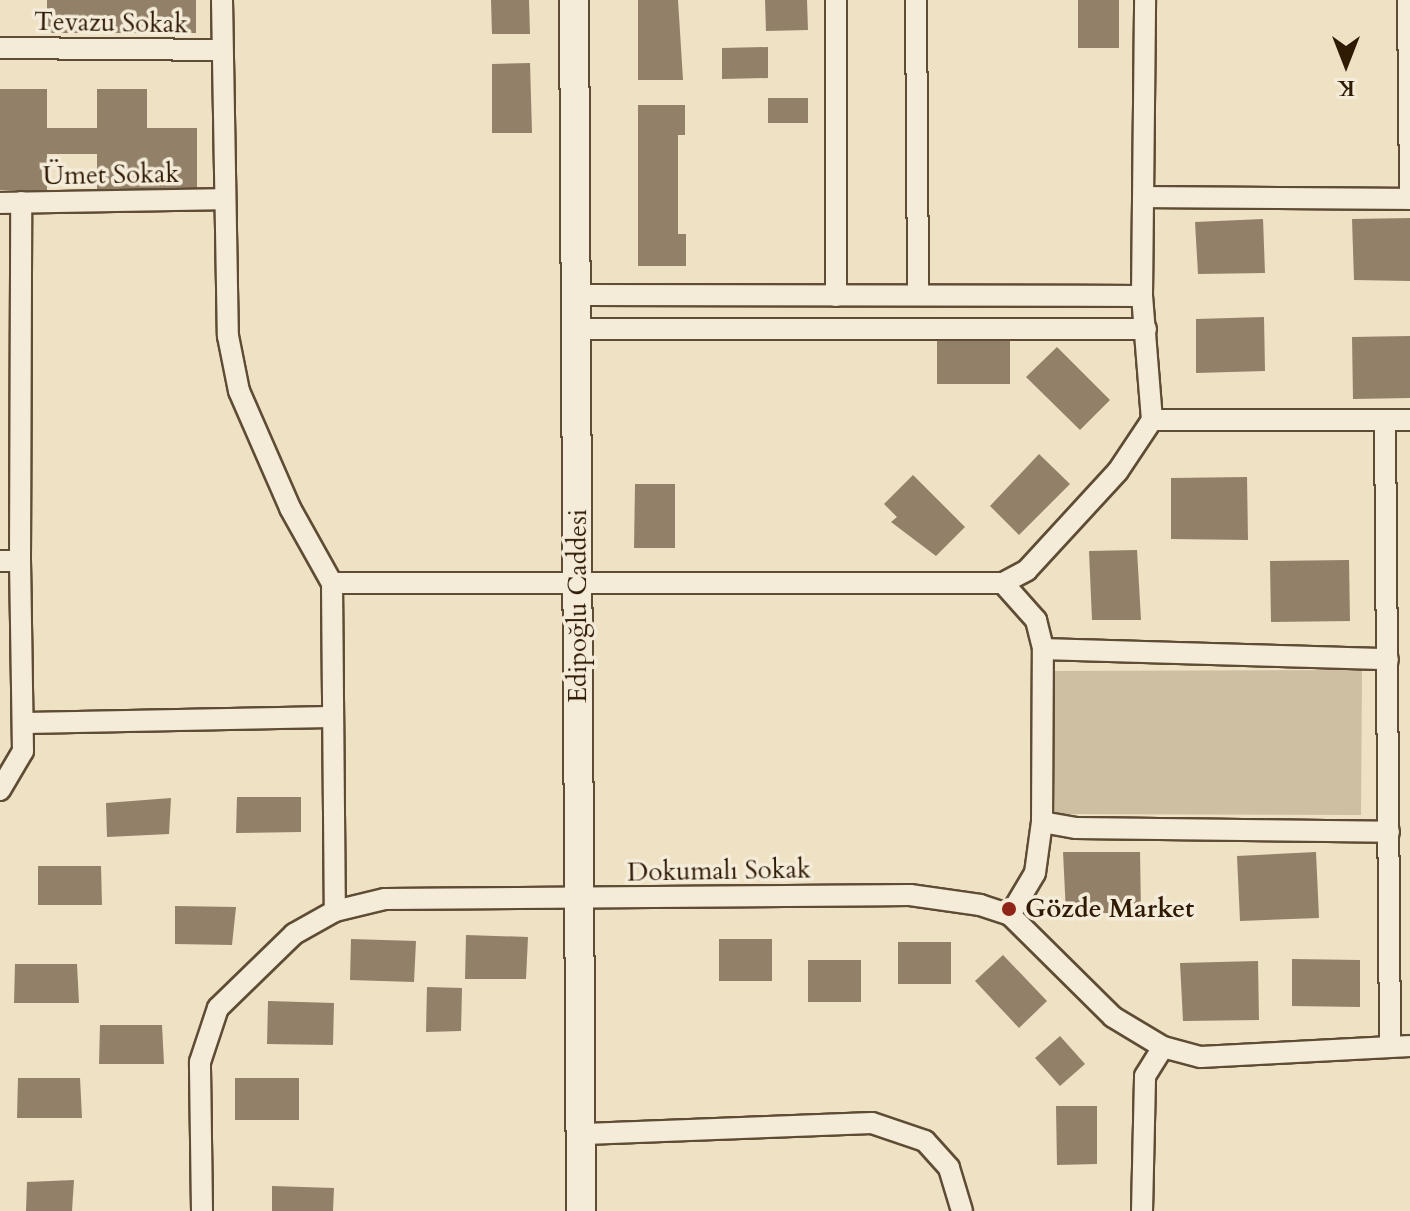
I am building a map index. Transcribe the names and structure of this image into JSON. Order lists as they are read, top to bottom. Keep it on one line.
{"streets":{"street":["Tevazu Sokak","Ümet Sokak","Edipoğlu Caddesi","Dokumalı Sokak"]},"crossings":[["Edipoğlu Caddesi","Dokumalı Sokak"]],"places":["Gözde Market"],"north":"bottom"}
